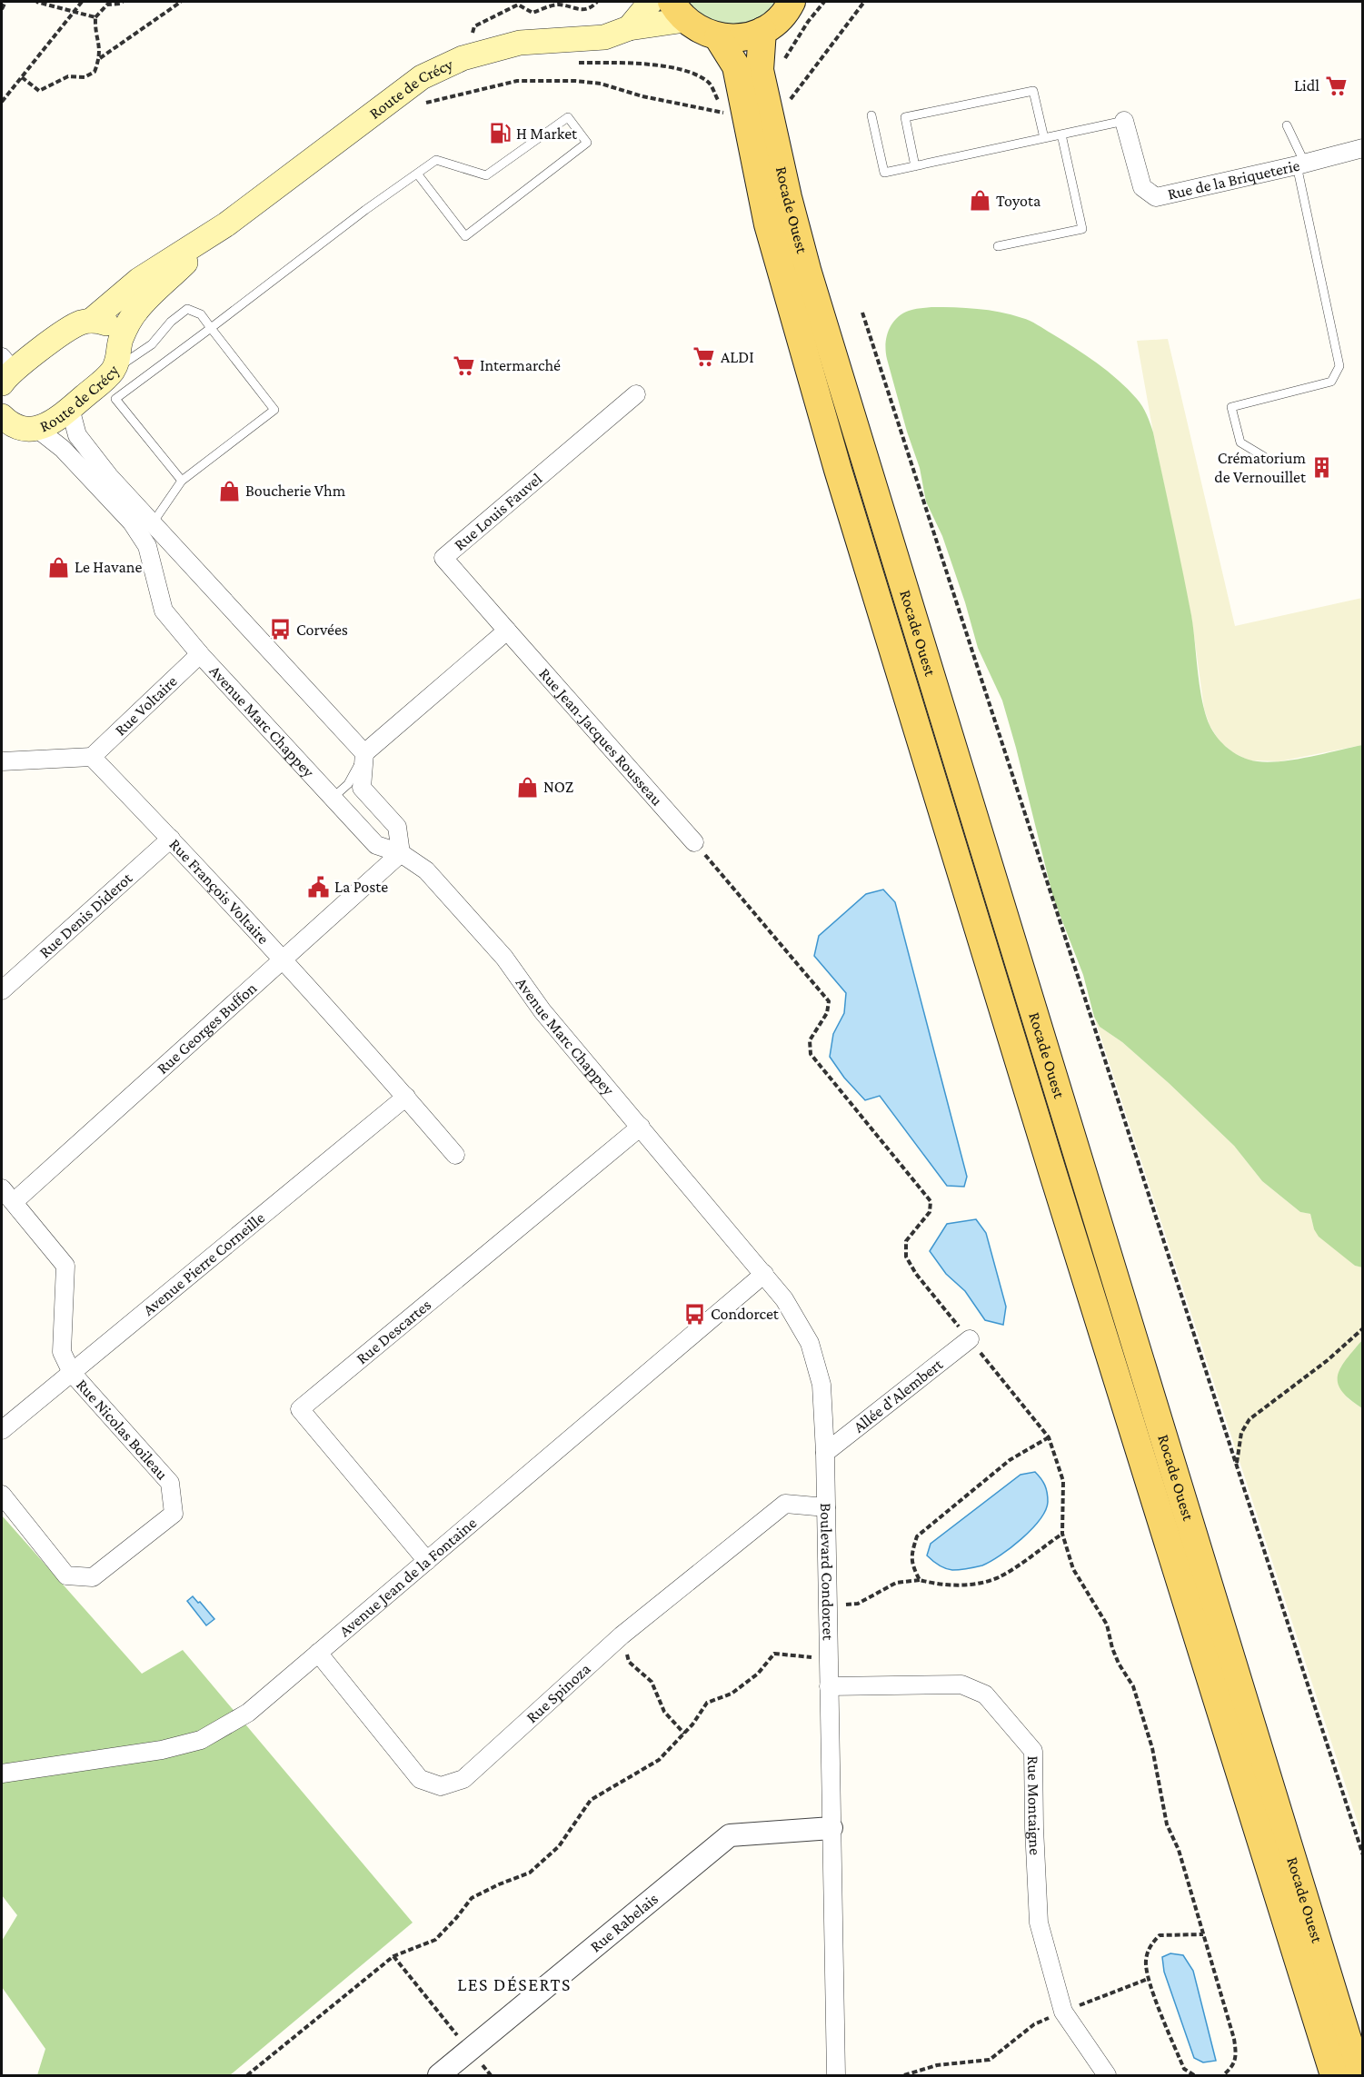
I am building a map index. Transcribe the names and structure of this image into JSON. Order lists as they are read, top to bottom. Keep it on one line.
{"streets":{"main road":["Route de Crécy","Rocade Ouest"],"street":["Rue de la Briqueterie","Rue Louis Fauvel","Rue Voltaire","Avenue Marc Chappey","Rue Jean-Jacques Rousseau","Rue François Voltaire","Rue Denis Diderot","Rue Georges Buffon","Avenue Pierre Corneille","Rue Descartes","Allée d'Alembert","Rue Nicolas Boileau","Boulevard Condorcet","Avenue Jean de la Fontaine","Rue Spinoza","Rue Montaigne","Rue Rabelais"]},"crossings":[["Route de Crécy","Avenue Marc Chappey"],["Rue Louis Fauvel","Rue Jean-Jacques Rousseau"],["Rue Voltaire","Avenue Marc Chappey"],["Rue Voltaire","Rue François Voltaire"],["Avenue Marc Chappey","Rue Georges Buffon"],["Avenue Marc Chappey","Rue Descartes"],["Avenue Marc Chappey","Boulevard Condorcet"],["Rue François Voltaire","Rue Denis Diderot"],["Rue François Voltaire","Rue Georges Buffon"],["Rue François Voltaire","Avenue Pierre Corneille"],["Avenue Pierre Corneille","Rue Nicolas Boileau"],["Rue Descartes","Boulevard Condorcet"],["Rue Descartes","Avenue Jean de la Fontaine"],["Allée d'Alembert","Boulevard Condorcet"],["Boulevard Condorcet","Avenue Jean de la Fontaine"],["Boulevard Condorcet","Rue Spinoza"],["Boulevard Condorcet","Rue Montaigne"],["Boulevard Condorcet","Rue Rabelais"],["Avenue Jean de la Fontaine","Rue Spinoza"]],"districts":["LES DÉSERTS"],"places":{"supermarket":["Lidl","ALDI","Intermarché"],"fuel station":["H Market"],"shop":["Toyota","Boucherie Vhm","Le Havane","NOZ"],"building":["Crématorium de Vernouillet"],"bus stop":["Corvées","Condorcet"],"public building":["La Poste"]}}
